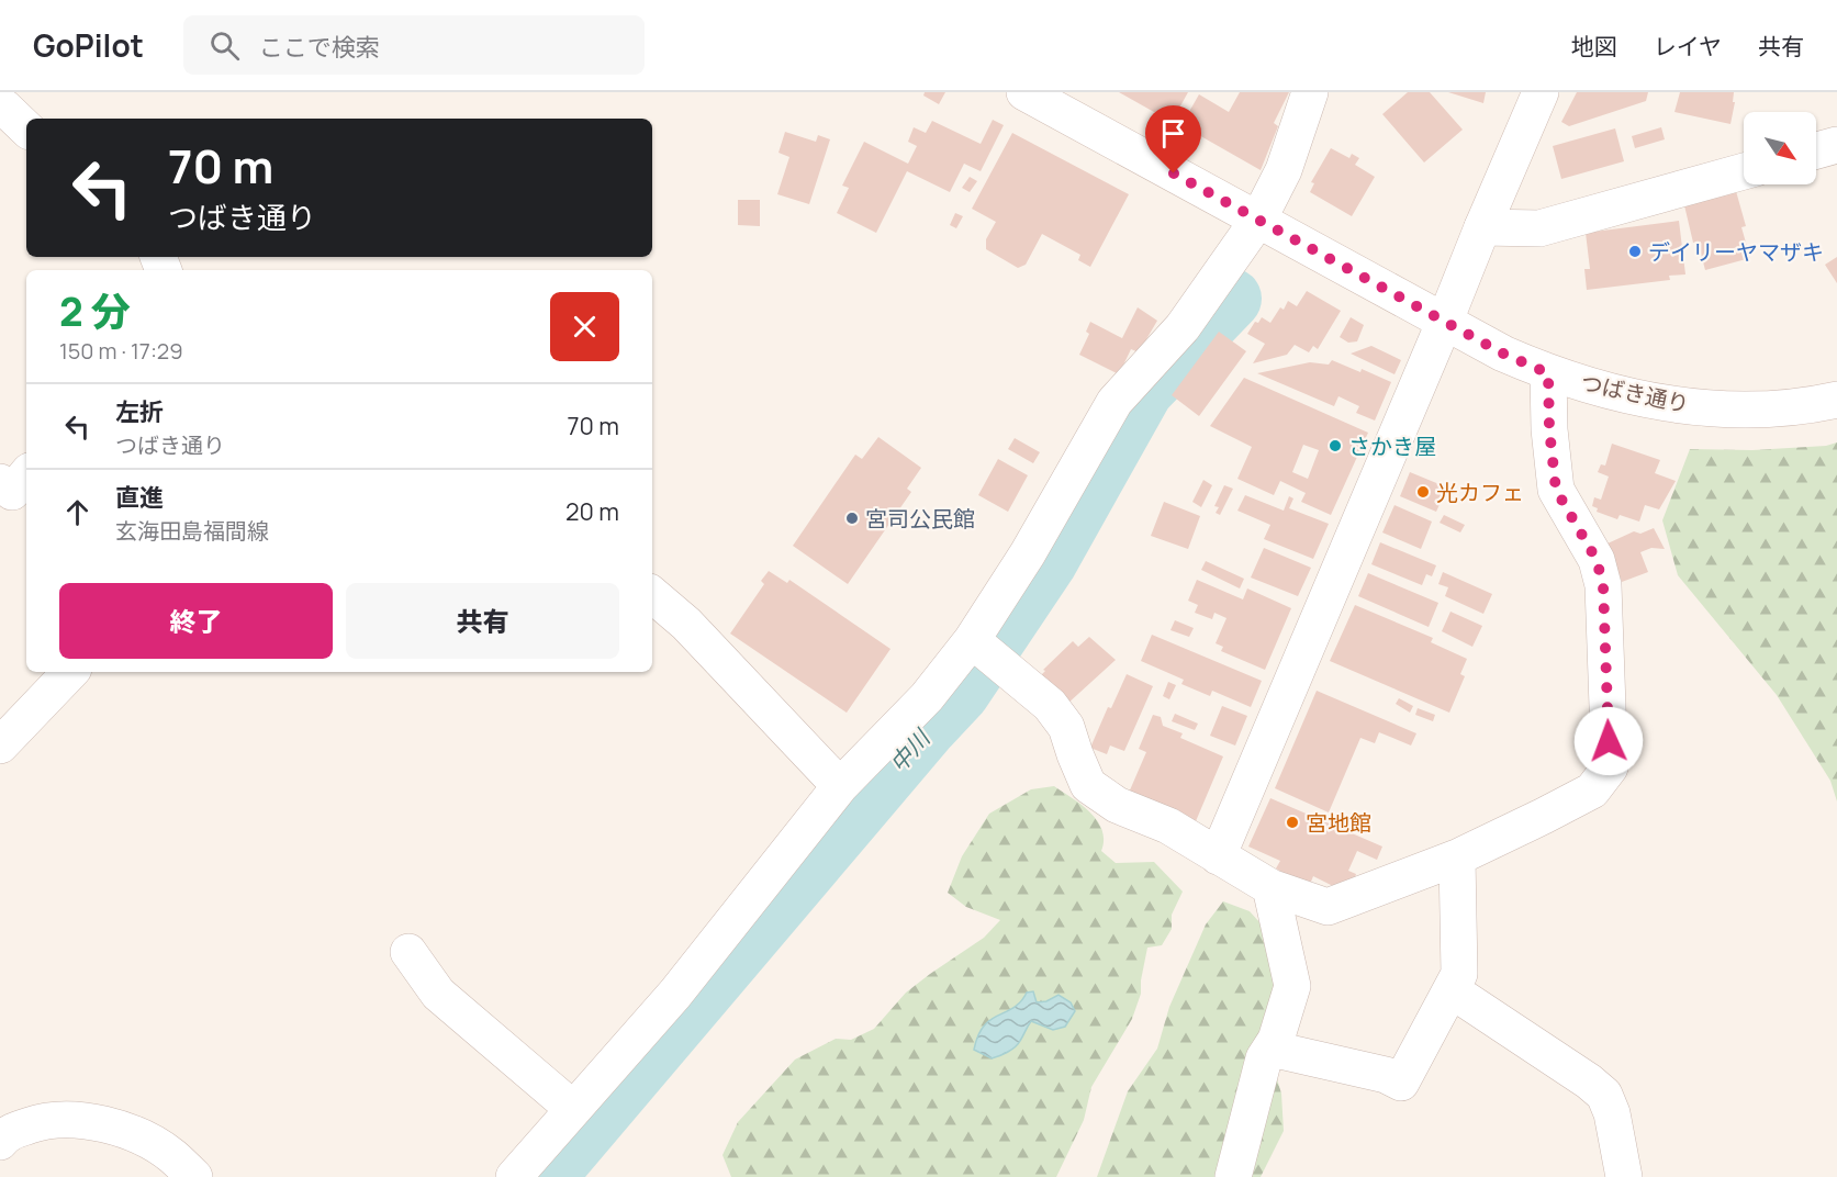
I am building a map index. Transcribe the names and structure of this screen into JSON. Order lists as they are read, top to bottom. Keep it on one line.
{"streets":{"street":["つばき通り"]},"water":["中川"],"places":["デイリーヤマザキ","さかき屋","光カフェ","宮司公民館","宮地館"],"north":"bottom right","page":{"header":"GoPilot","search":"ここで検索","nav":["地図","レイヤ","共有"],"turn":["70 m","つばき通り"],"heading":["2 分","150 m · 17:29"],"list":[{"name":"左折","note":"つばき通り","value":"70 m"},{"name":"直進","note":"玄海田島福間線","value":"20 m"}],"buttons":["終了","共有"]}}
